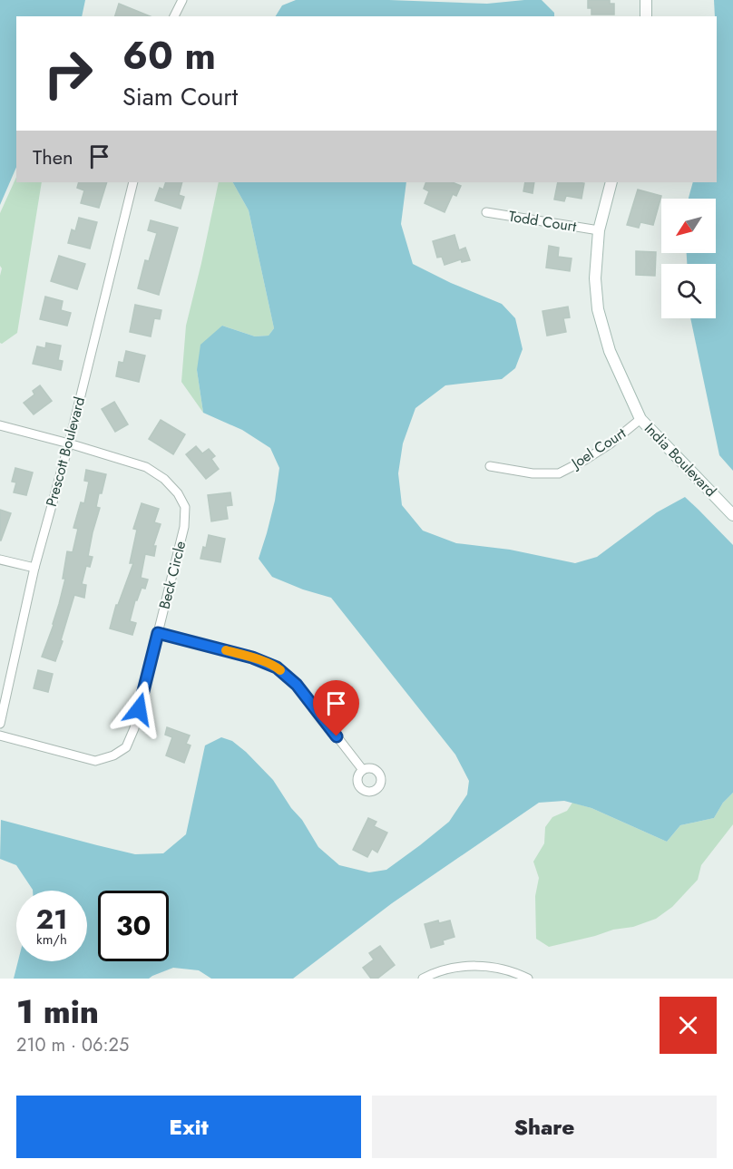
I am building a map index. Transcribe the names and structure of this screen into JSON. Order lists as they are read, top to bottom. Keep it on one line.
{"streets":{"street":["Todd Court","Joel Court","Prescott Boulevard","India Boulevard","Beck Circle"]},"crossings":[["Todd Court","India Boulevard"],["Joel Court","India Boulevard"],["Prescott Boulevard","Beck Circle"]],"north":"bottom left","page":{"turn":["60 m","Siam Court"],"then":"Then","speed":"21 km/h","limit":"30","heading":["1 min","210 m · 06:25"],"buttons":["Exit","Share"]}}
